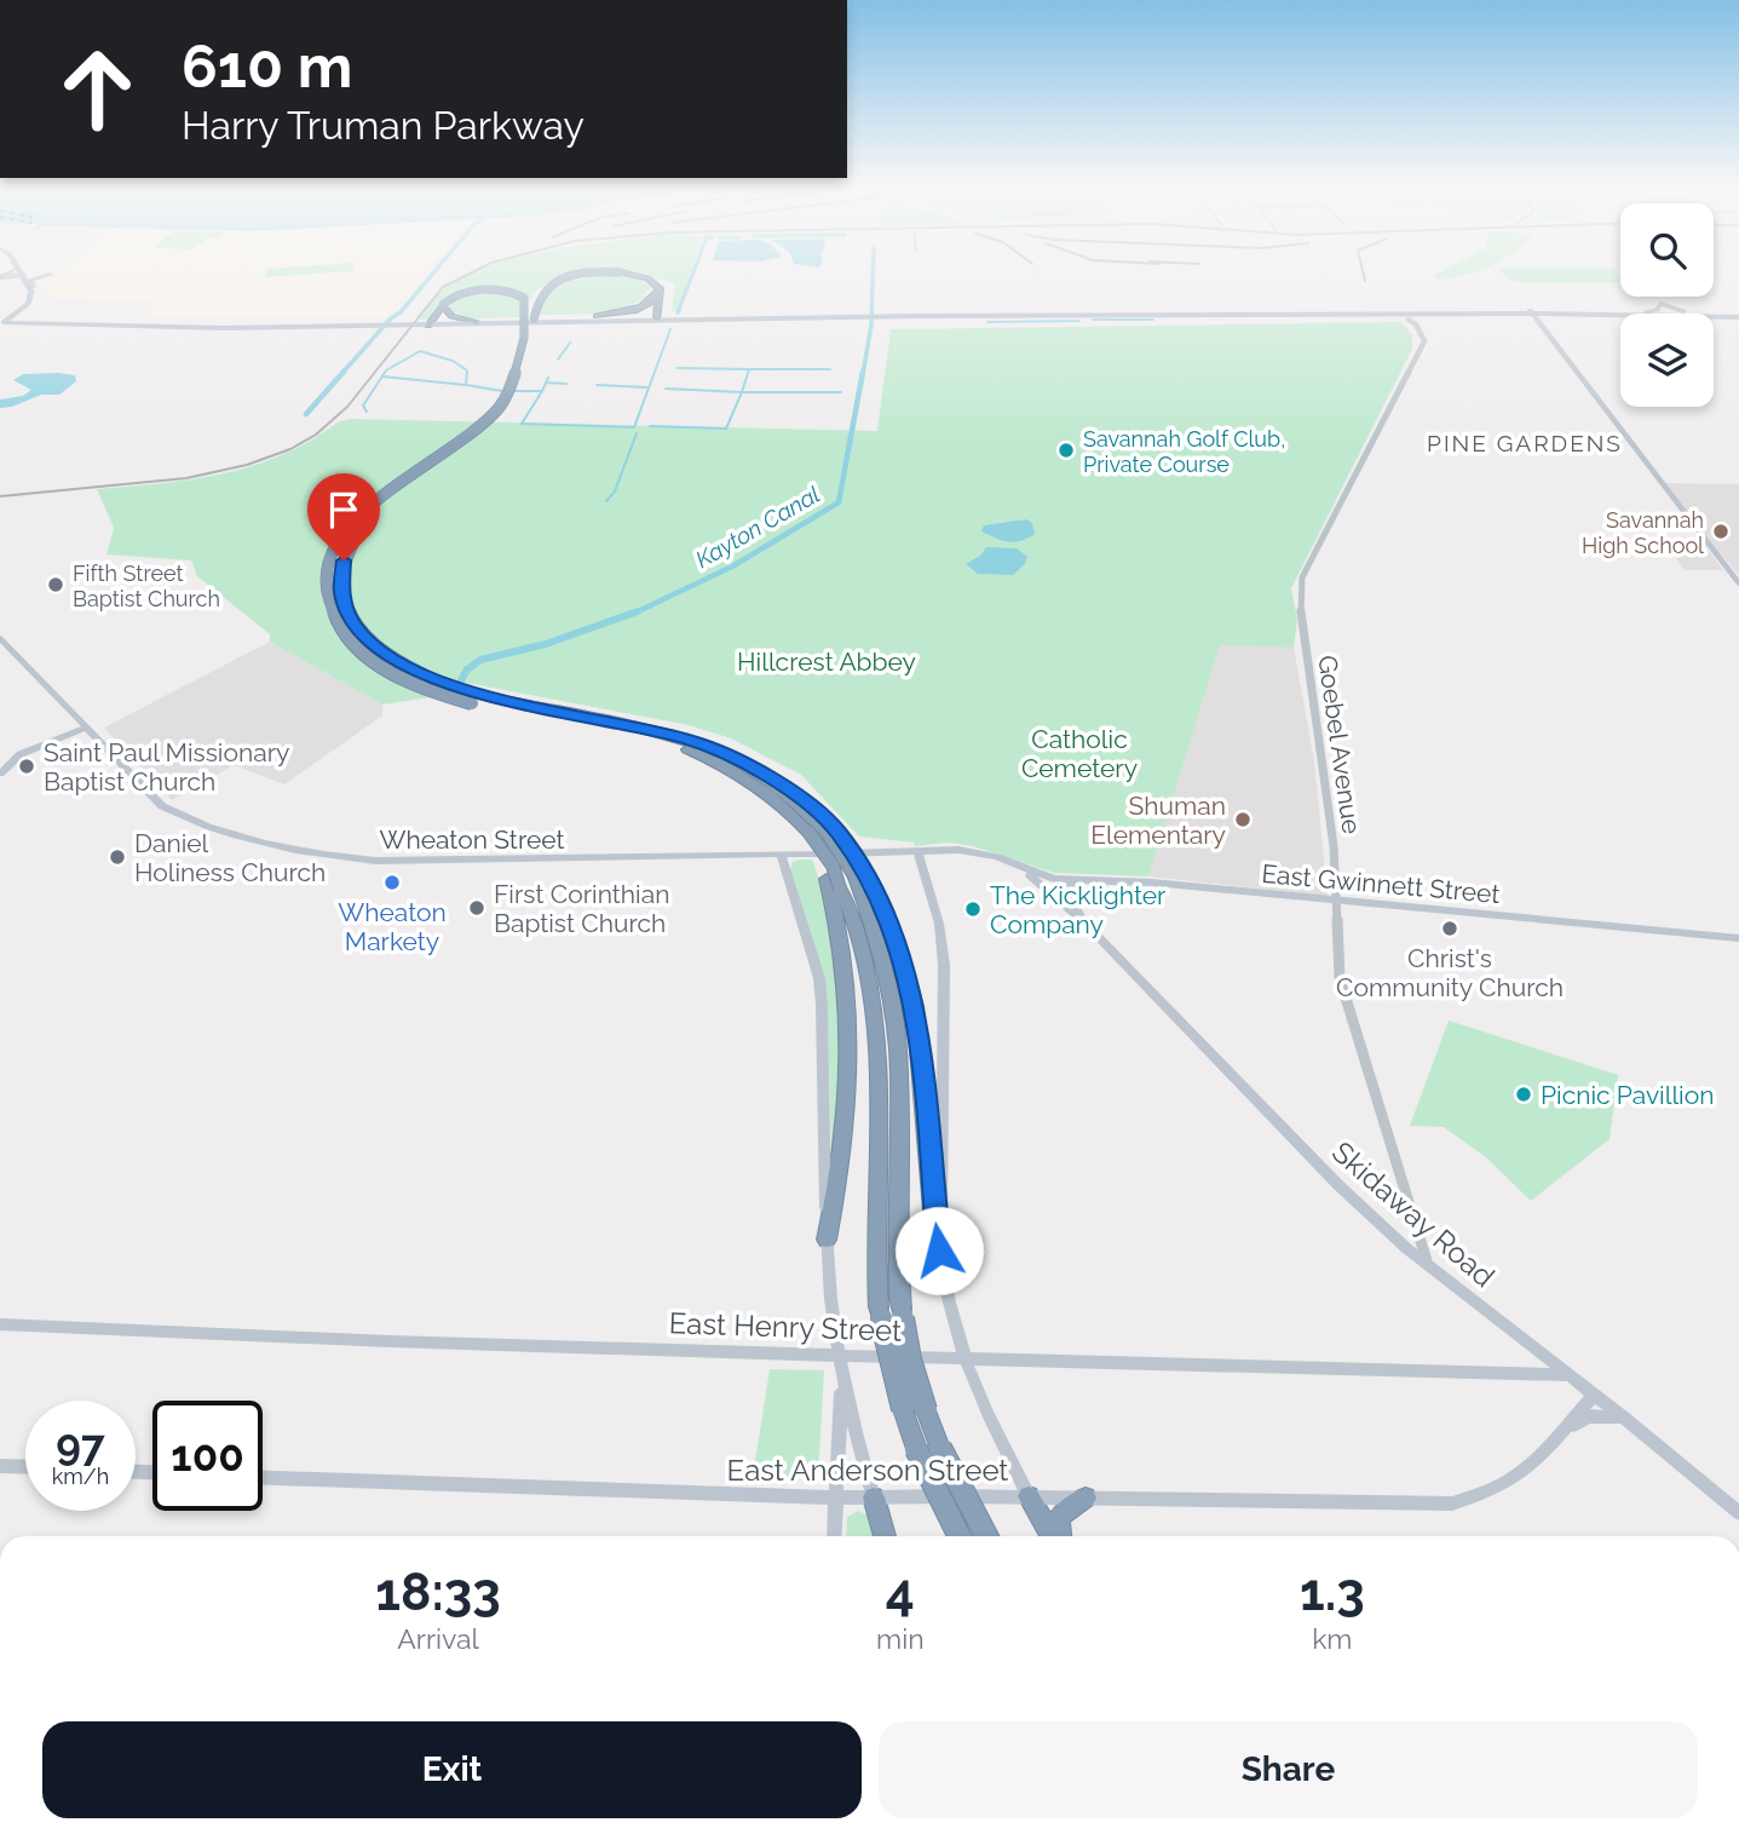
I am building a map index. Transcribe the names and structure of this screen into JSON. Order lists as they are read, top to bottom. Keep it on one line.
{"streets":{"main road":["Wheaton Street","East Gwinnett Street","Skidaway Road","East Henry Street","East Anderson Street"],"street":["Goebel Avenue"]},"crossings":[["Goebel Avenue","East Gwinnett Street"],["Goebel Avenue","Skidaway Road"],["Wheaton Street","East Gwinnett Street"],["Wheaton Street","Skidaway Road"],["East Gwinnett Street","Skidaway Road"],["Skidaway Road","East Henry Street"],["Skidaway Road","East Anderson Street"]],"districts":["PINE GARDENS"],"water":["Kayton Canal"],"parks":["Hillcrest Abbey","Catholic Cemetery"],"places":["Savannah Golf Club, Private Course","Savannah High School","Fifth Street Baptist Church","Saint Paul Missionary Baptist Church","Shuman Elementary","Daniel Holiness Church","Wheaton Markety","First Corinthian Baptist Church","The Kicklighter Company","Christ's Community Church","Picnic Pavillion"],"page":{"turn":["610 m","Harry Truman Parkway"],"speed":"97 km/h","limit":"100","eta":["18:33","Arrival","4","min","1.3","km"],"buttons":["Exit","Share"]}}
